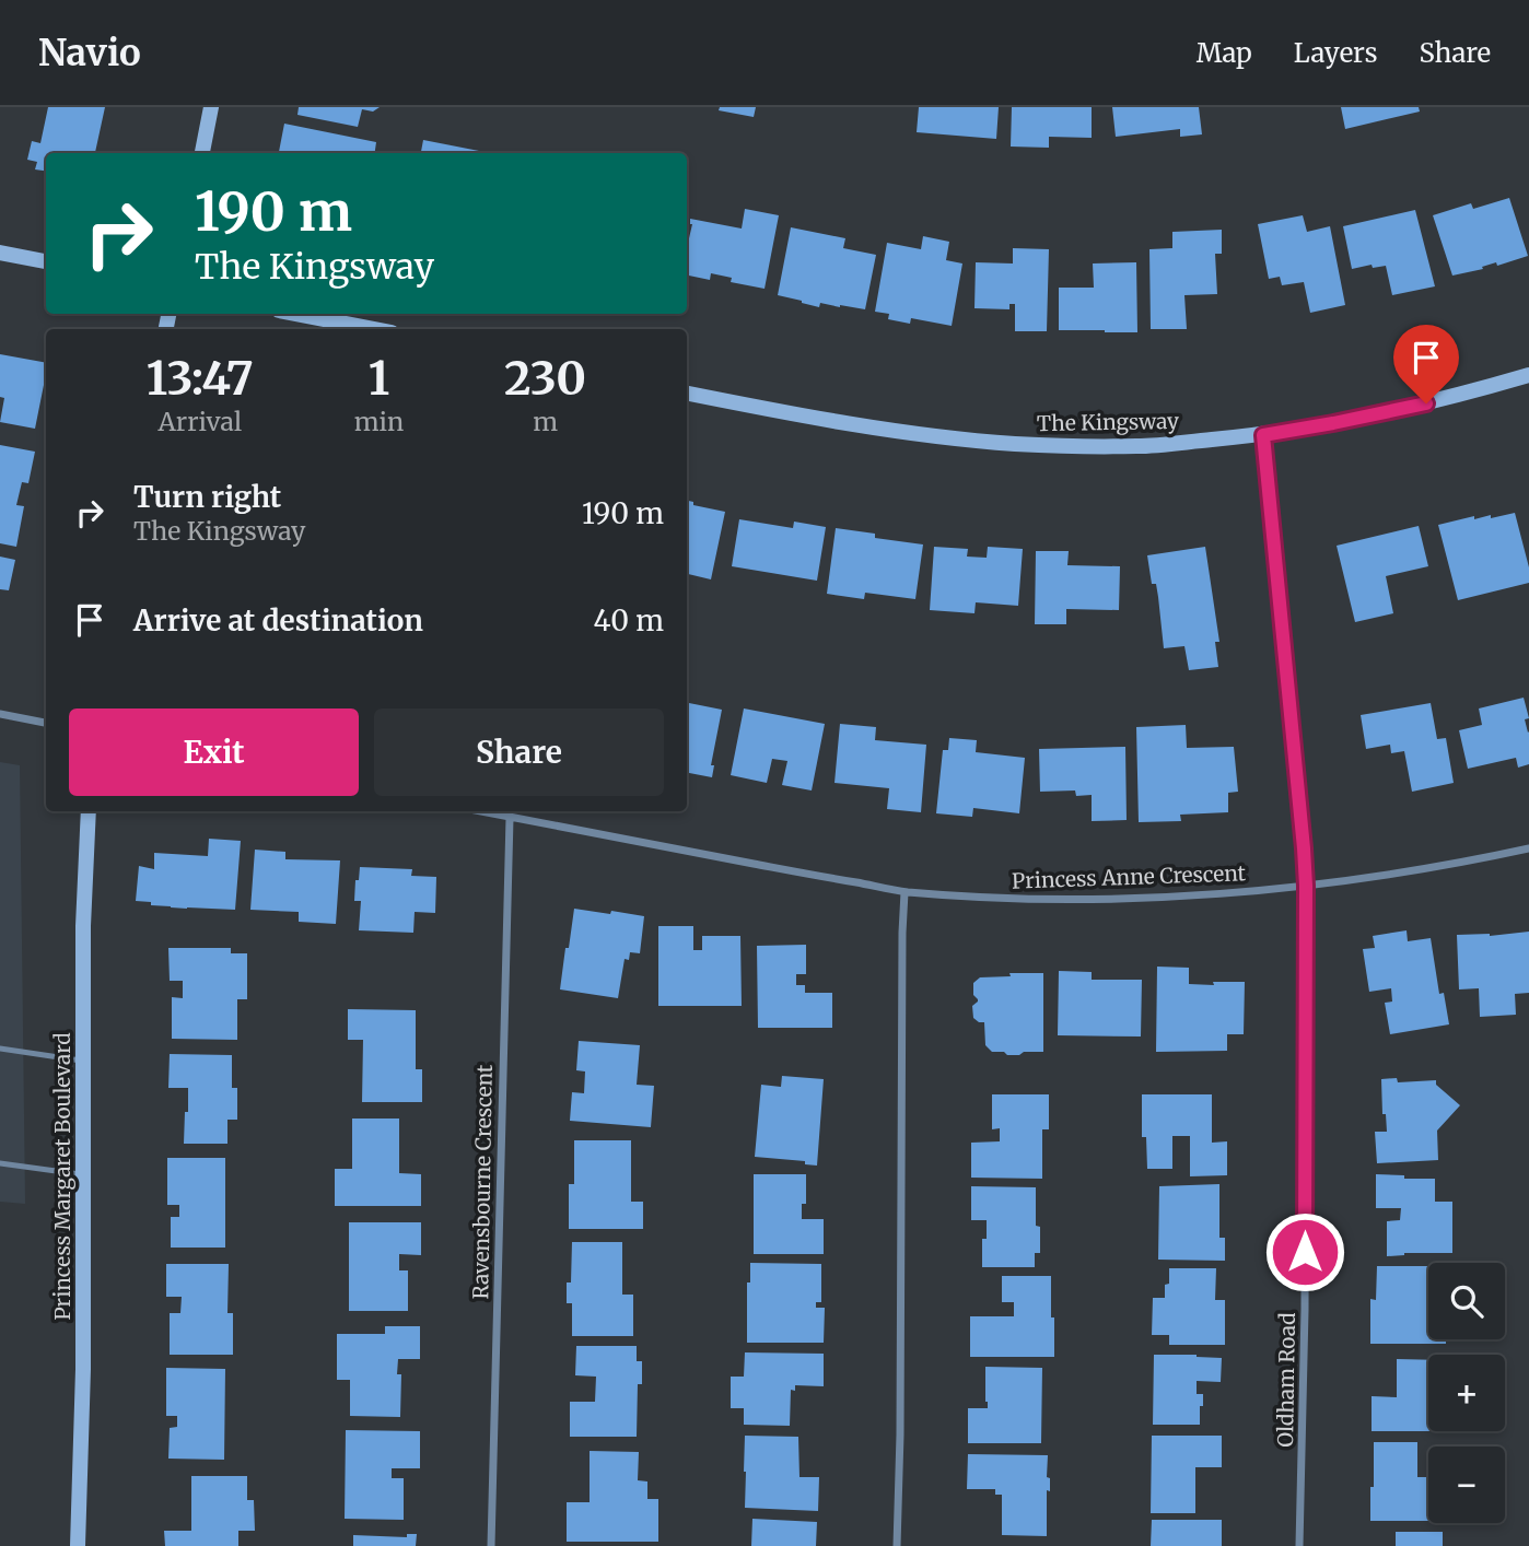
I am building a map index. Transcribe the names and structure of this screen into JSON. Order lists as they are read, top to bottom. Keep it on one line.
{"streets":{"street":["The Kingsway","Princess Anne Crescent","Princess Margaret Boulevard","Ravensbourne Crescent","Oldham Road"]},"crossings":[["The Kingsway","Oldham Road"],["Princess Anne Crescent","Ravensbourne Crescent"],["Princess Anne Crescent","Oldham Road"]],"page":{"header":"Navio","nav":["Map","Layers","Share"],"turn":["190 m","The Kingsway"],"eta":["13:47","Arrival","1","min","230","m"],"list":[{"name":"Turn right","note":"The Kingsway","value":"190 m"},{"name":"Arrive at destination","value":"40 m"}],"buttons":["Exit","Share"],"map_buttons":["+","−"]}}
